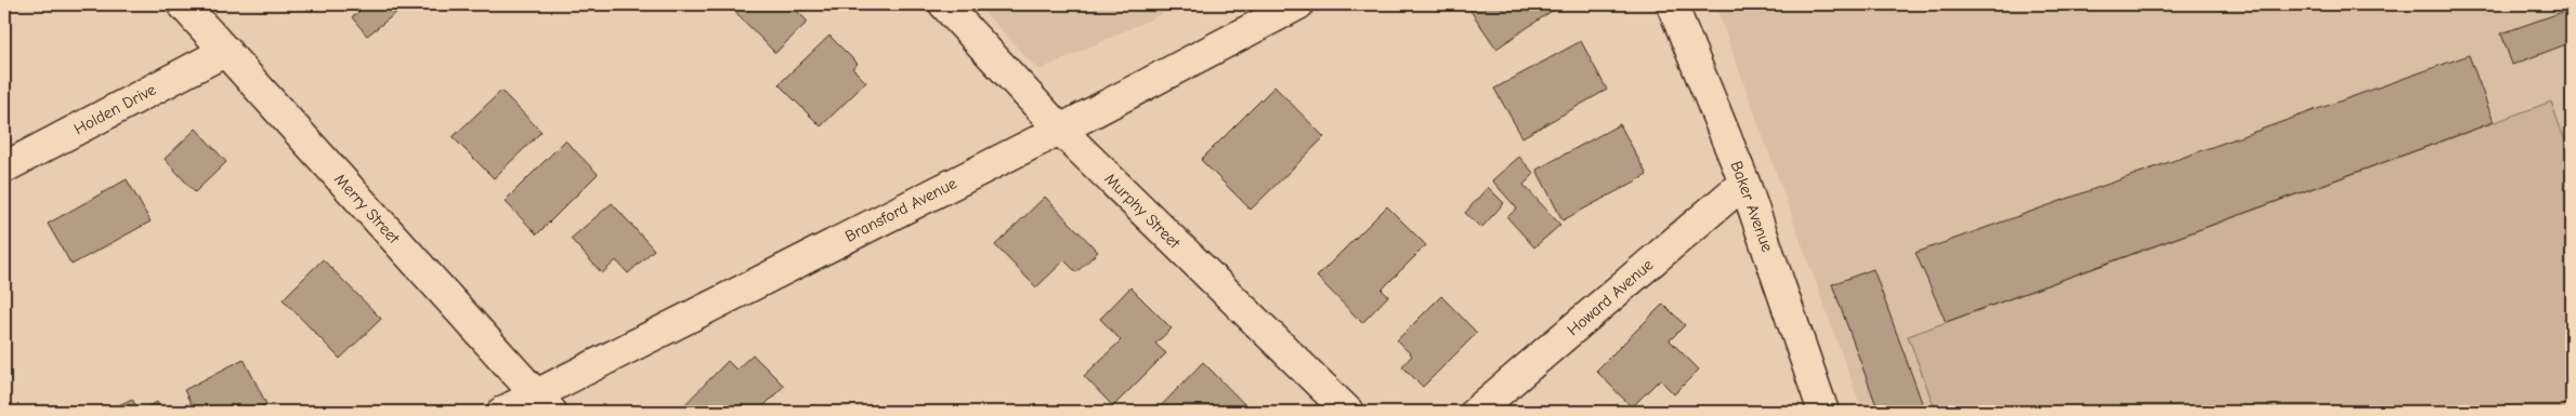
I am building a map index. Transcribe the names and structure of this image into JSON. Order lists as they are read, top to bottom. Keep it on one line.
{"streets":{"street":["Holden Drive","Baker Avenue","Merry Street","Bransford Avenue","Murphy Street","Howard Avenue"]},"crossings":[["Holden Drive","Merry Street"],["Baker Avenue","Howard Avenue"],["Merry Street","Bransford Avenue"],["Bransford Avenue","Murphy Street"]]}
